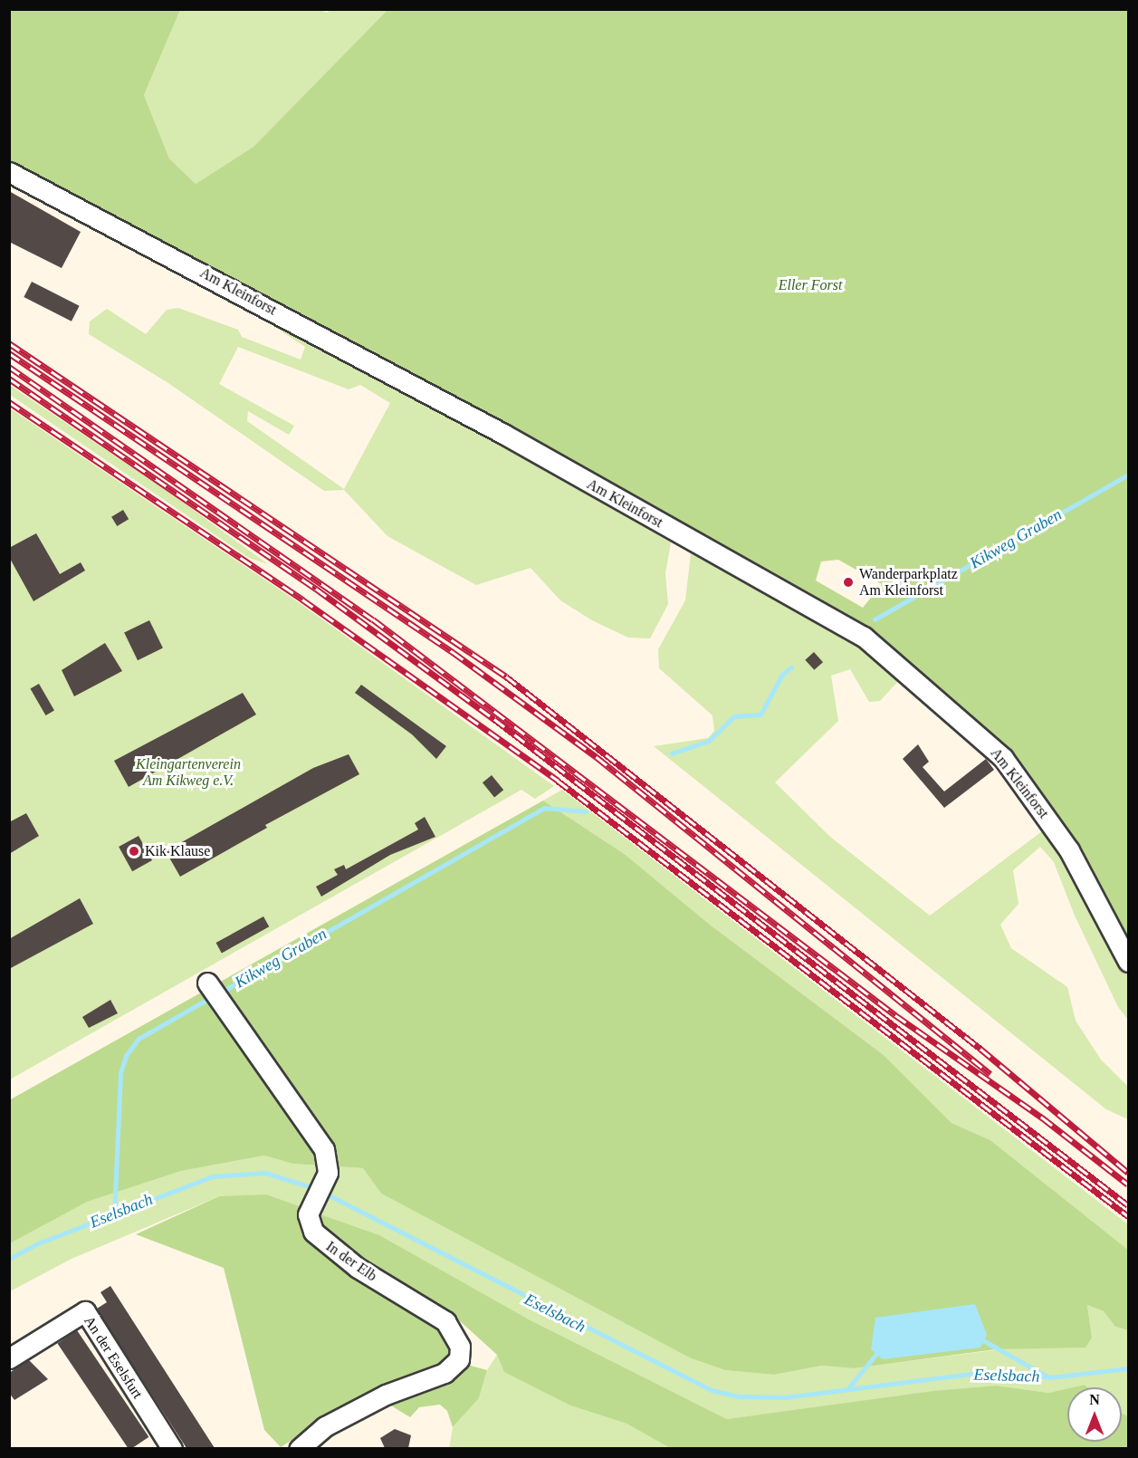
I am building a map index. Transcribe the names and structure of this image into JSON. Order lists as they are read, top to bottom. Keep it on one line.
{"streets":{"street":["Am Kleinforst","In der Elb","An der Eselsfurt"]},"water":["Kikweg Graben","Eselsbach"],"parks":["Eller Forst","Kleingartenverein Am Kikweg e.V."],"places":["Wanderparkplatz Am Kleinforst","Kik Klause"],"north":"top"}
